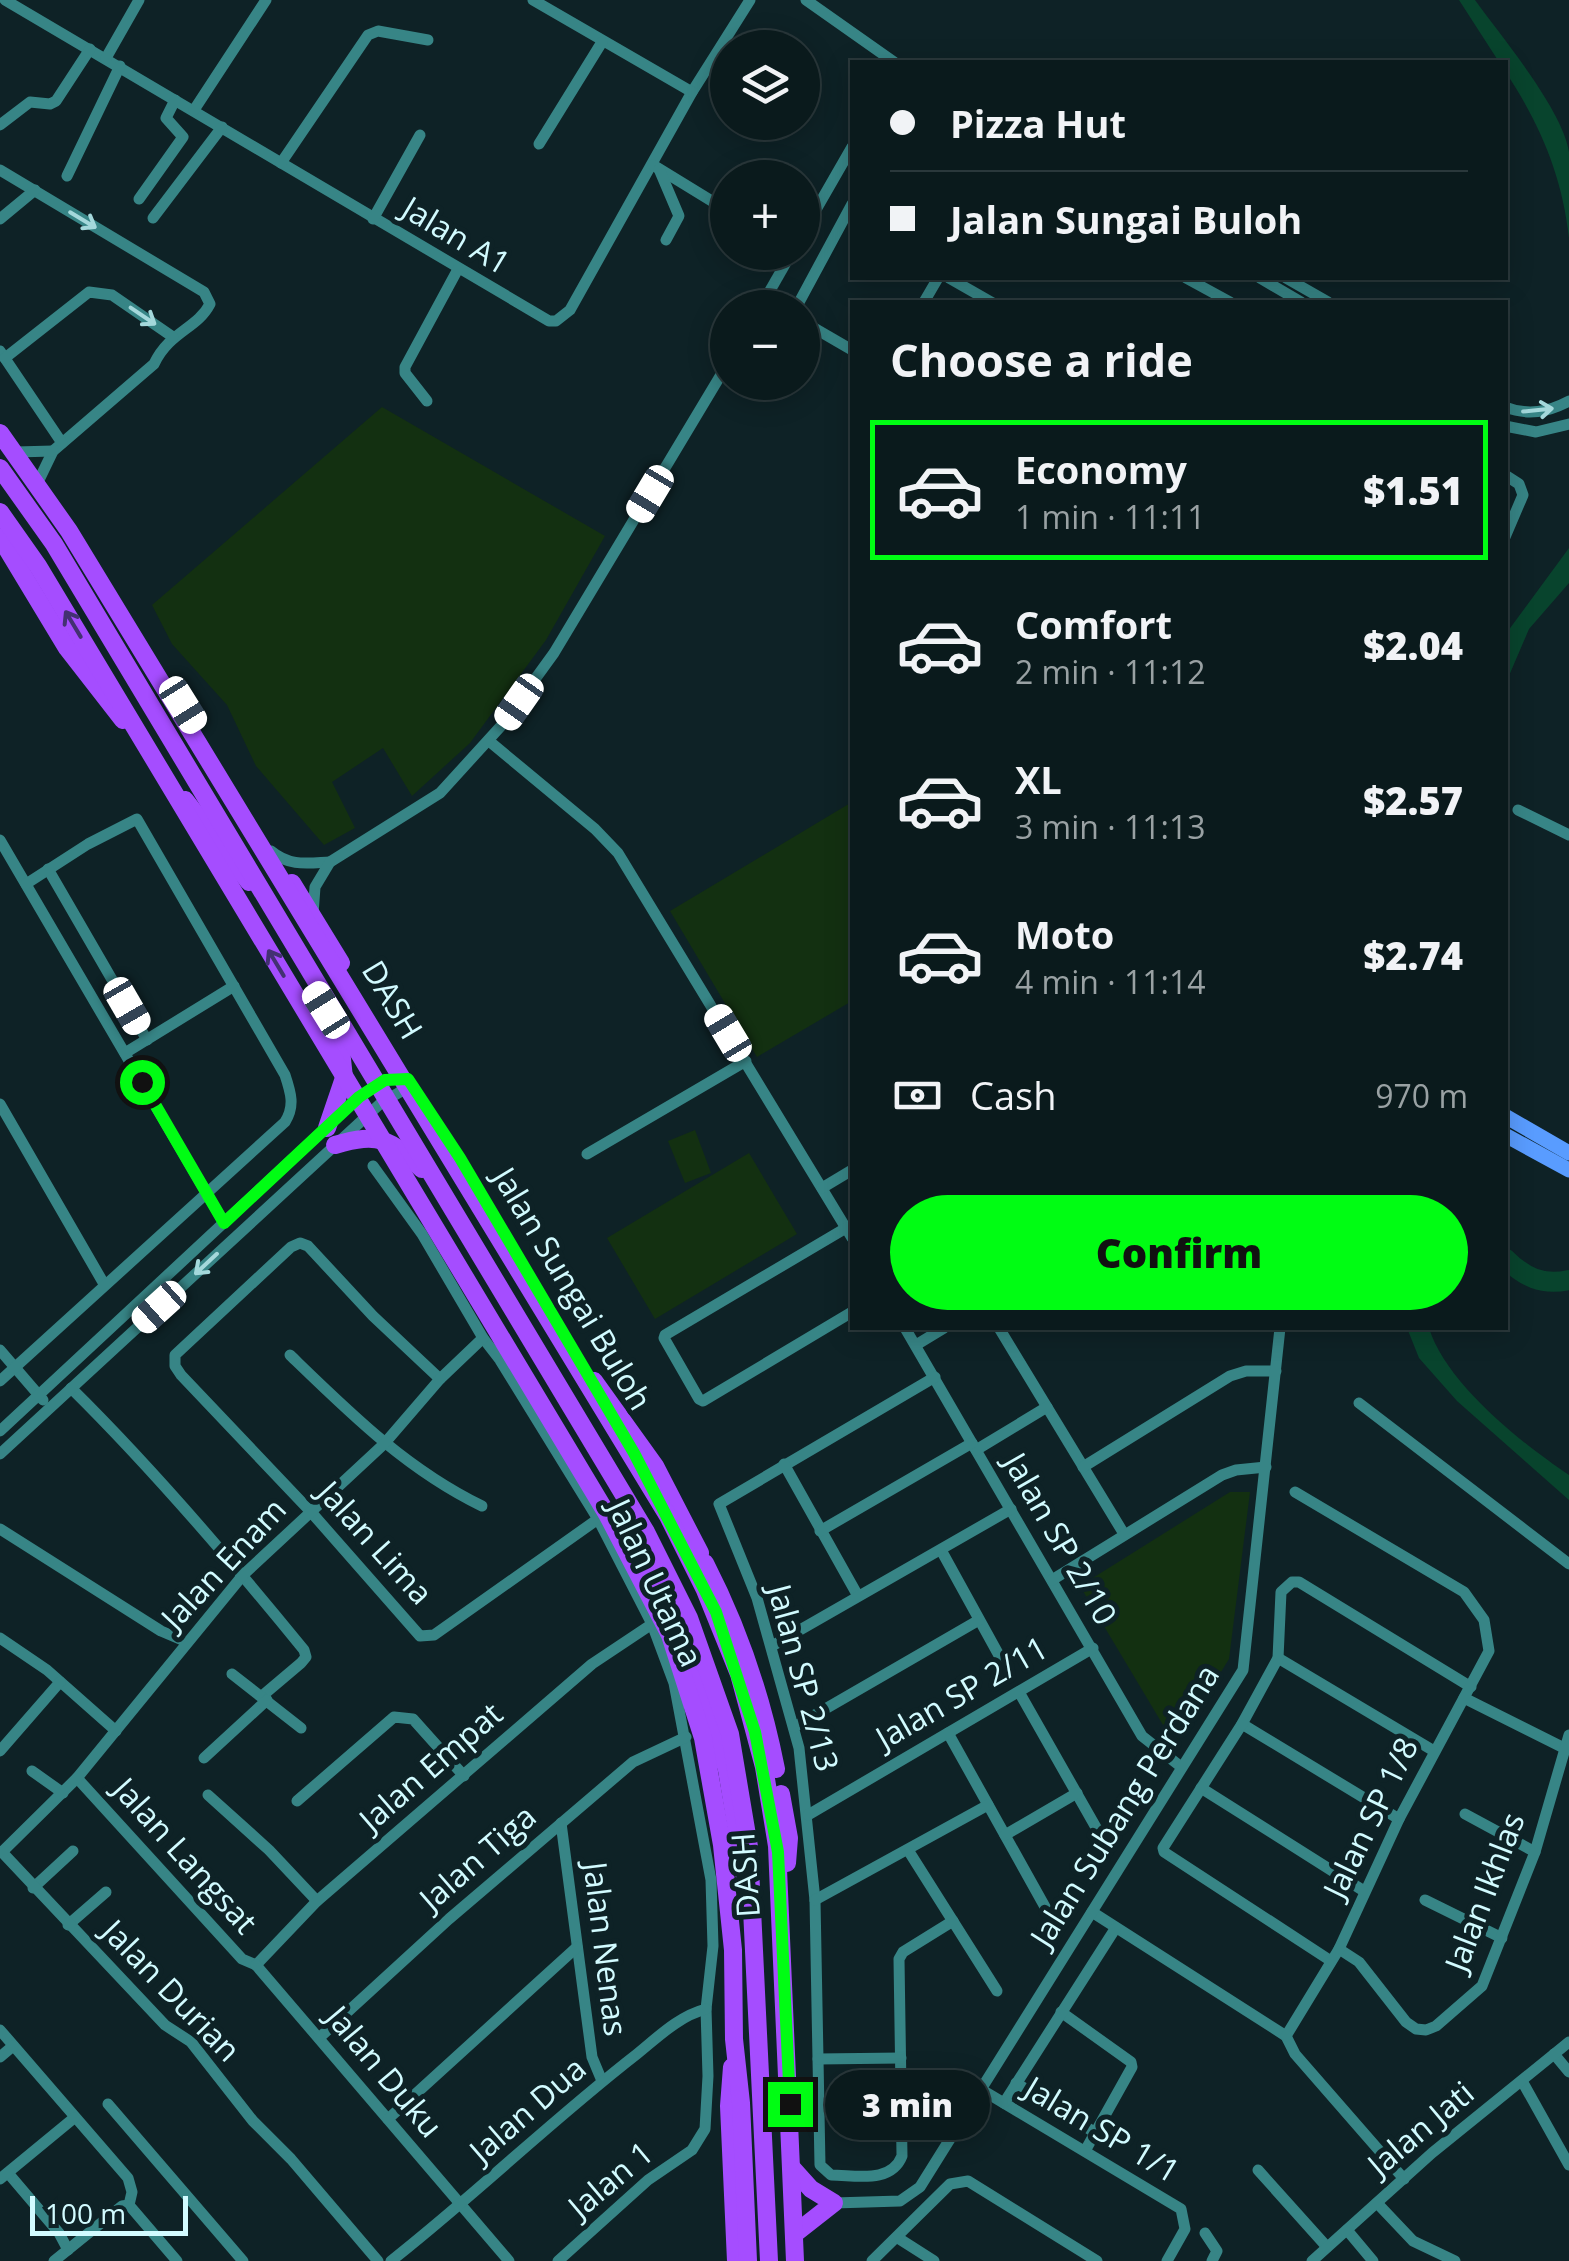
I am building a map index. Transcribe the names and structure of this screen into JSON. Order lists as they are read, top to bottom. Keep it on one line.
{"streets":{"highway":["DASH","Jalan Sungai Buloh"],"street":["Jalan A1","Jalan SP 2/10","Jalan Lima","Jalan Enam","Jalan Utama","Jalan SP 2/13","Jalan SP 2/11","Jalan Empat","Jalan Subang Perdana","Jalan SP 1/8","Jalan Langsat","Jalan Tiga","Jalan Ikhlas","Jalan Nenas","Jalan Durian","Jalan Duku","Jalan Dua","Jalan Jati","Jalan SP 1/1","Jalan 1"]},"crossings":[["DASH","Jalan Sungai Buloh"],["Jalan SP 2/10","Jalan SP 2/13"],["Jalan SP 2/10","Jalan SP 2/11"],["Jalan SP 2/10","Jalan Subang Perdana"],["Jalan Lima","Jalan Enam"],["Jalan Lima","Jalan Utama"],["Jalan Enam","Jalan Utama"],["Jalan Enam","Jalan Langsat"],["Jalan Enam","Jalan Durian"],["Jalan Utama","Jalan Empat"],["Jalan Utama","Jalan Tiga"],["Jalan Utama","Jalan Dua"],["Jalan Utama","Jalan 1"],["Jalan SP 2/13","Jalan SP 2/11"],["Jalan Empat","Jalan Langsat"],["Jalan Empat","Jalan Duku"],["Jalan Subang Perdana","Jalan SP 1/1"],["Jalan SP 1/8","Jalan Ikhlas"],["Jalan Langsat","Jalan Duku"],["Jalan Tiga","Jalan Nenas"],["Jalan Tiga","Jalan Duku"],["Jalan Nenas","Jalan Dua"],["Jalan Duku","Jalan Dua"]],"scale_bar":"100 m","page":{"map_buttons":["+","−"],"banner":["Pizza Hut","Jalan Sungai Buloh"],"heading":"Choose a ride","list":[{"name":"Economy","note":"1 min · 11:11","value":"$1.51"},{"name":"Comfort","note":"2 min · 11:12","value":"$2.04"},{"name":"XL","note":"3 min · 11:13","value":"$2.57"},{"name":"Moto","note":"4 min · 11:14","value":"$2.74"}],"pay":["Cash","970 m"],"buttons":"Confirm","bubble":"3 min","scale":"100 m"}}
